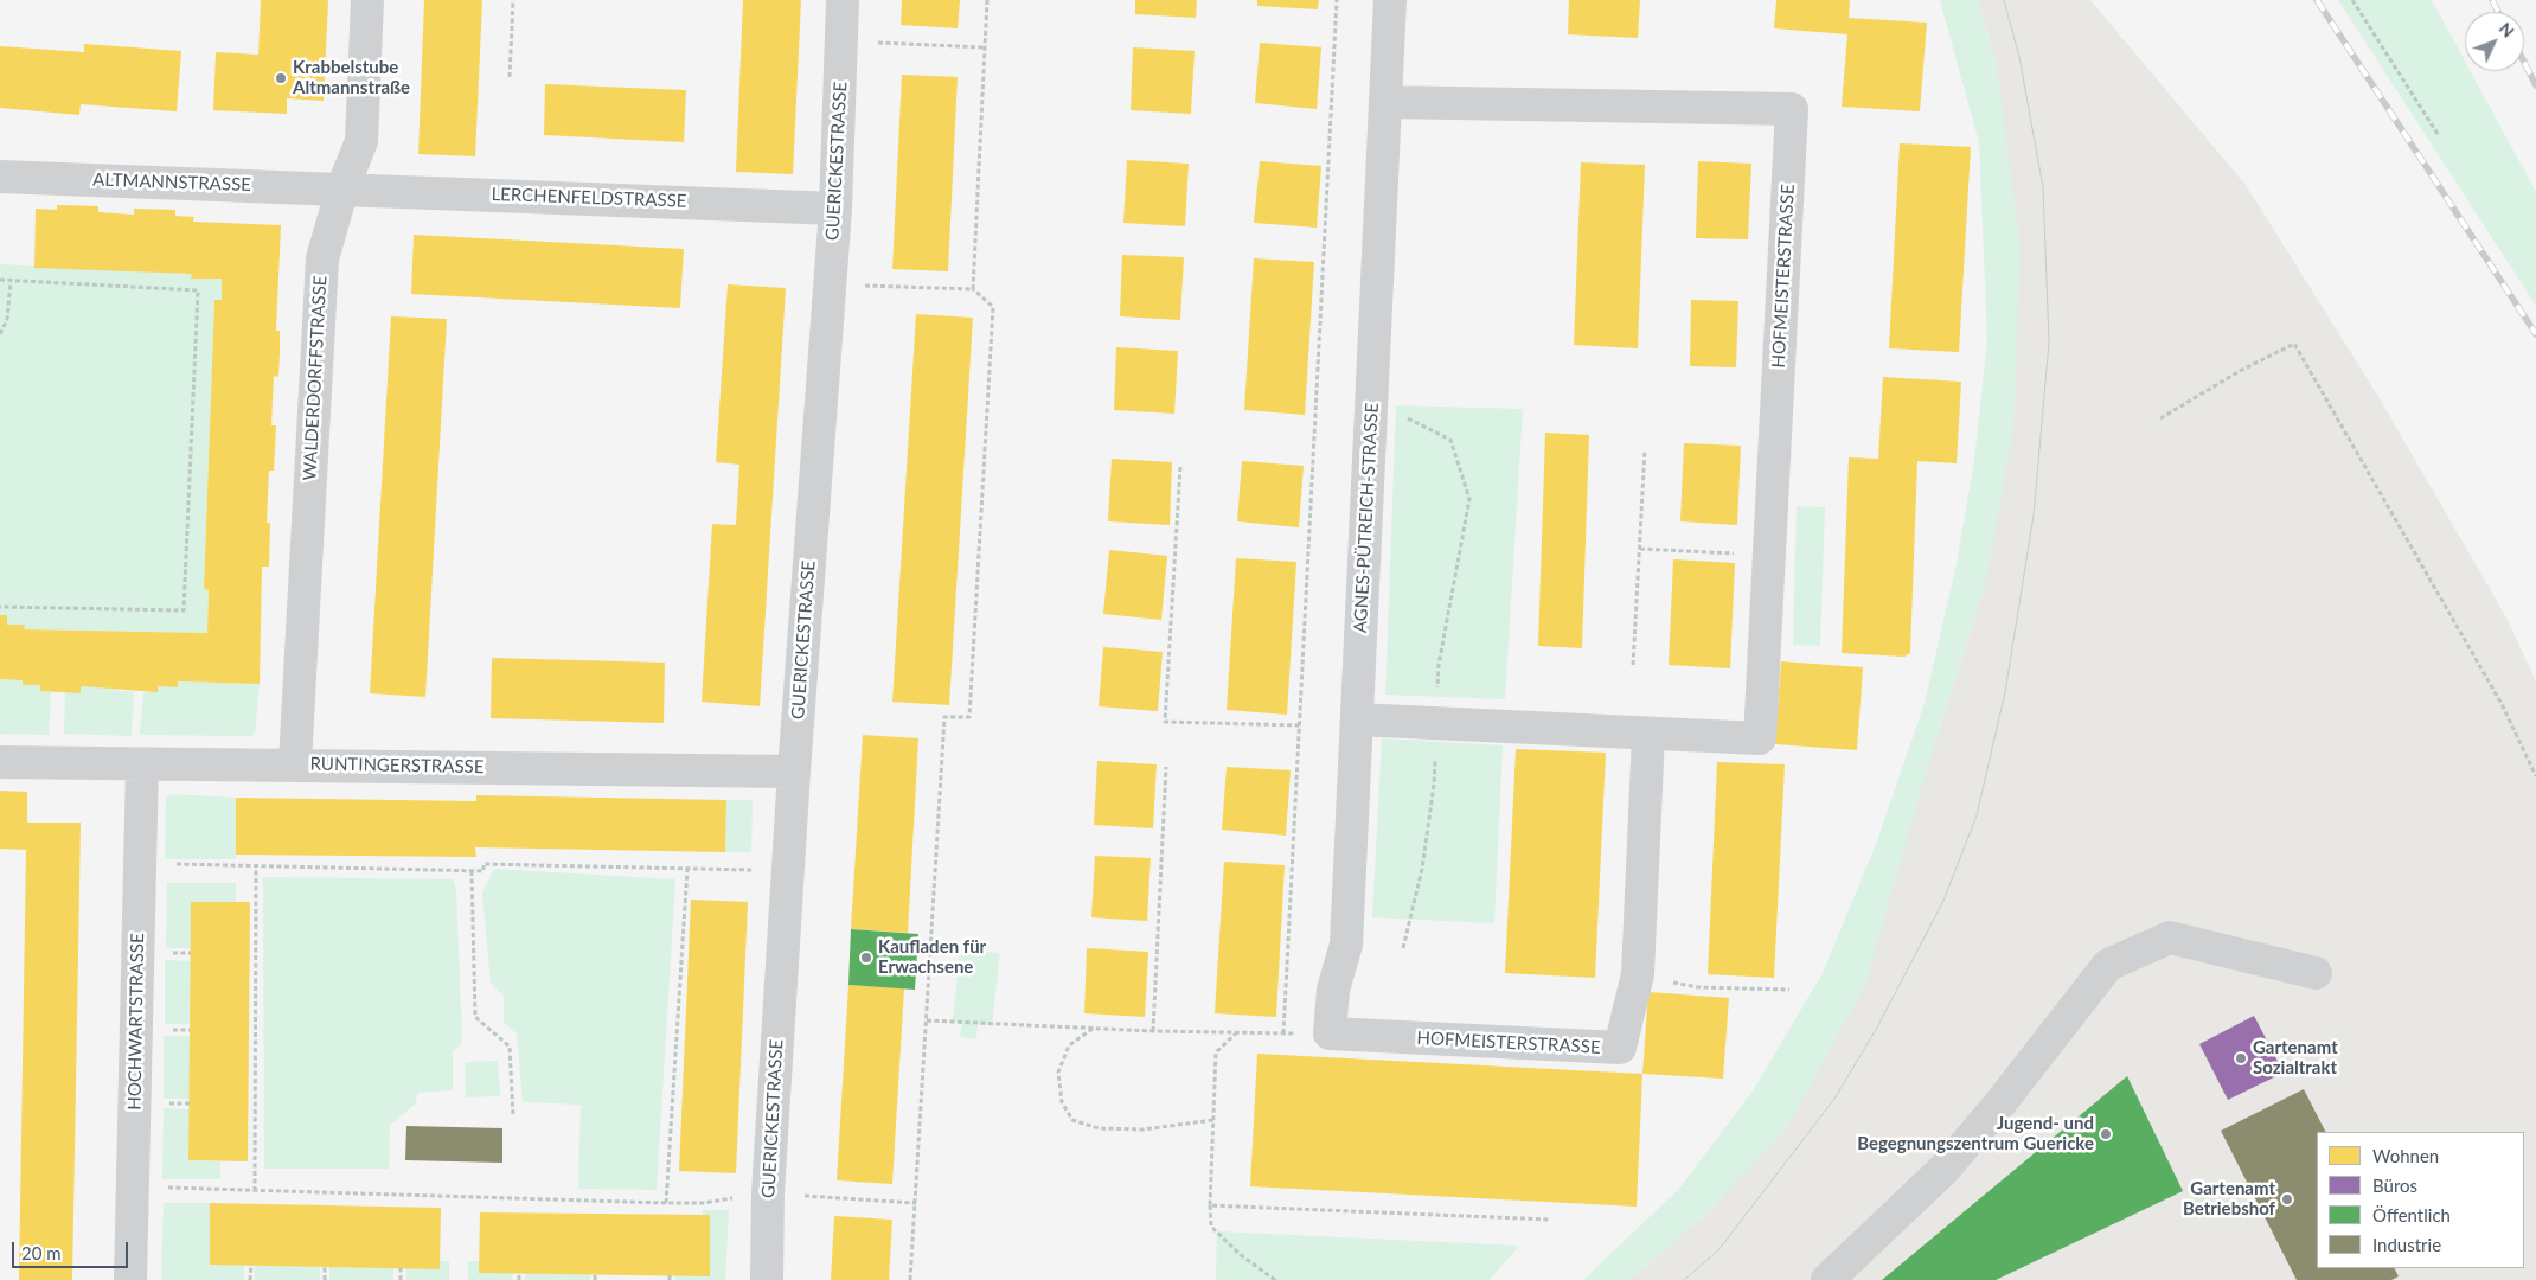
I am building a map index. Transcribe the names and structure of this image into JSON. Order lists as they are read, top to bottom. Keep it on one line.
{"streets":{"street":["GUERICKESTRASSE","ALTMANNSTRASSE","LERCHENFELDSTRASSE","HOFMEISTERSTRASSE","WALDERDORFFSTRASSE","AGNES-PÜTREICH-STRASSE","RUNTINGERSTRASSE","HOCHWARTSTRASSE"]},"crossings":[["GUERICKESTRASSE","LERCHENFELDSTRASSE"],["GUERICKESTRASSE","RUNTINGERSTRASSE"],["ALTMANNSTRASSE","LERCHENFELDSTRASSE"],["ALTMANNSTRASSE","WALDERDORFFSTRASSE"],["LERCHENFELDSTRASSE","WALDERDORFFSTRASSE"],["HOFMEISTERSTRASSE","AGNES-PÜTREICH-STRASSE"],["WALDERDORFFSTRASSE","RUNTINGERSTRASSE"],["RUNTINGERSTRASSE","HOCHWARTSTRASSE"]],"places":["Krabbelstube Altmannstraße","Kaufladen für Erwachsene","Gartenamt Sozialtrakt","Jugend- und Begegnungszentrum Guericke","Gartenamt Betriebshof"],"legend":["Wohnen","Büros","Öffentlich","Industrie"],"scale_bar":"20 m","north":"top right"}
